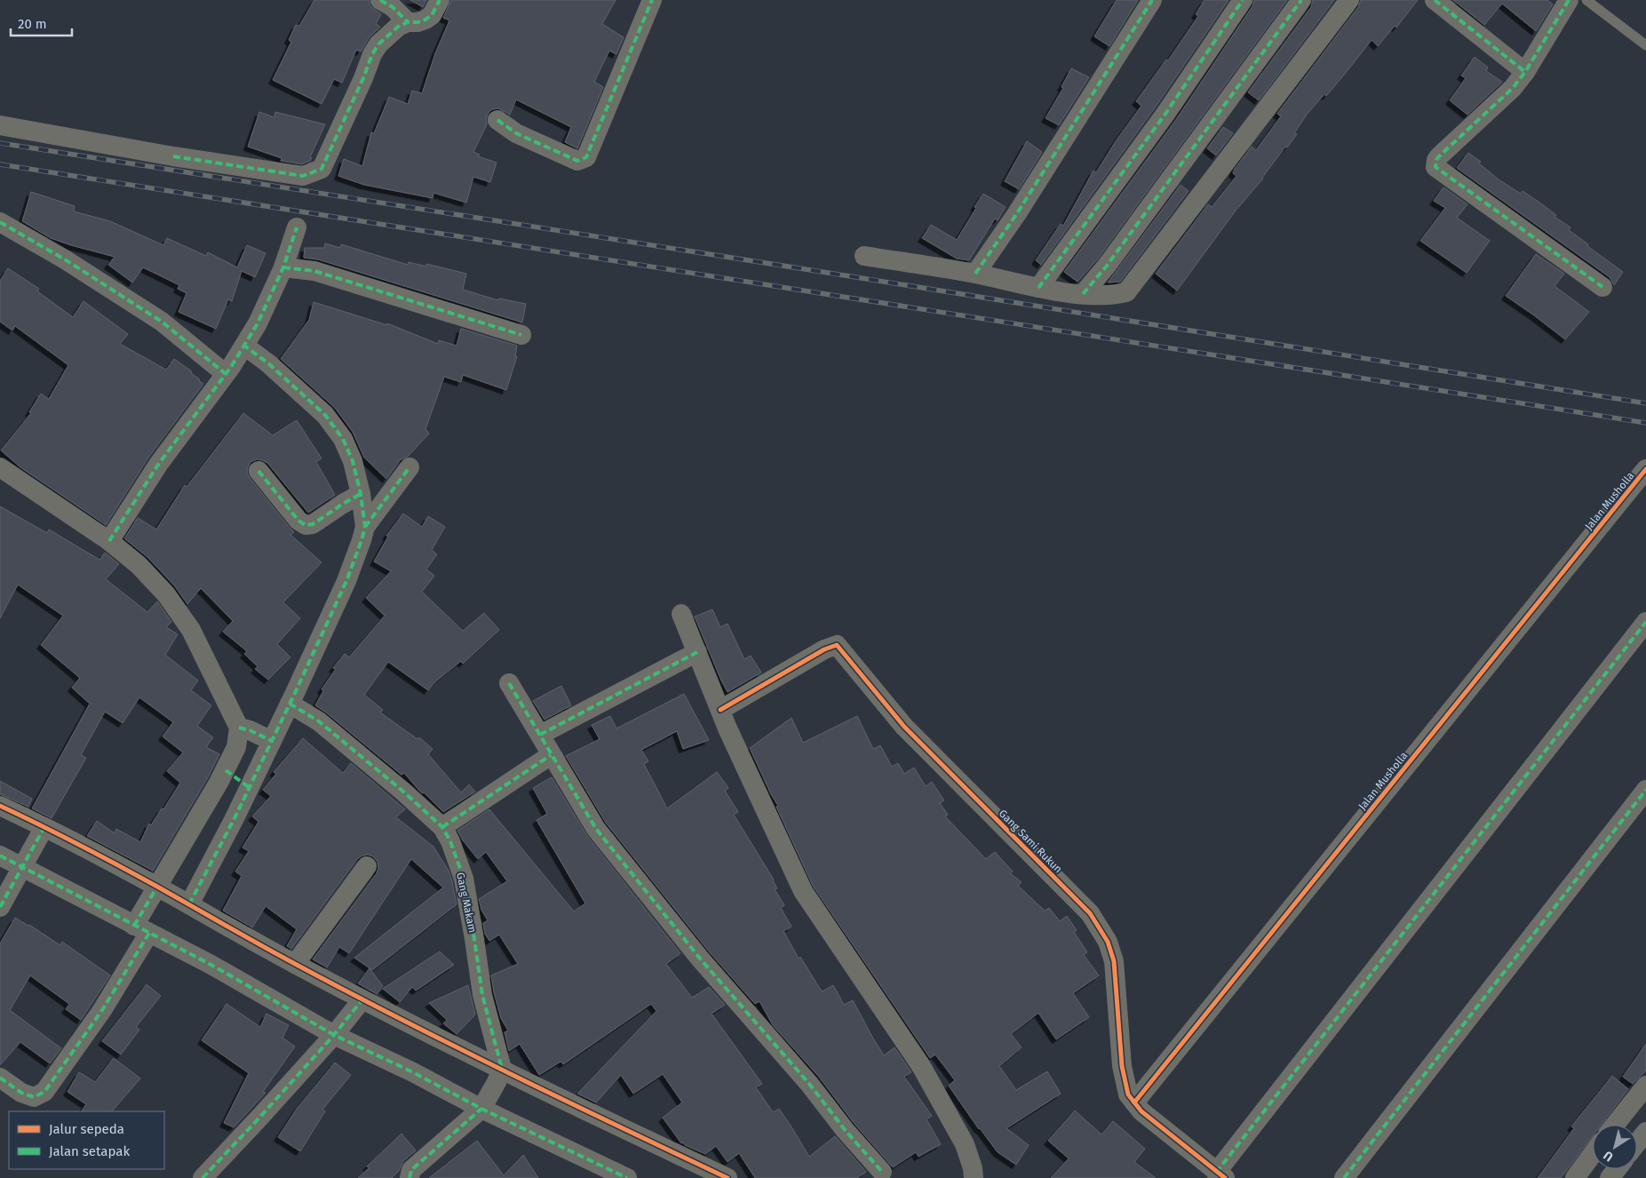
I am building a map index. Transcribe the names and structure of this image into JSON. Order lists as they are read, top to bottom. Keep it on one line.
{"streets":{"street":["Jalan Musholla","Gang Sami Rukun","Gang Makam"]},"crossings":[["Jalan Musholla","Gang Sami Rukun"]],"legend":["Jalur sepeda","Jalan setapak"],"scale_bar":"20 m","north":"bottom left"}
